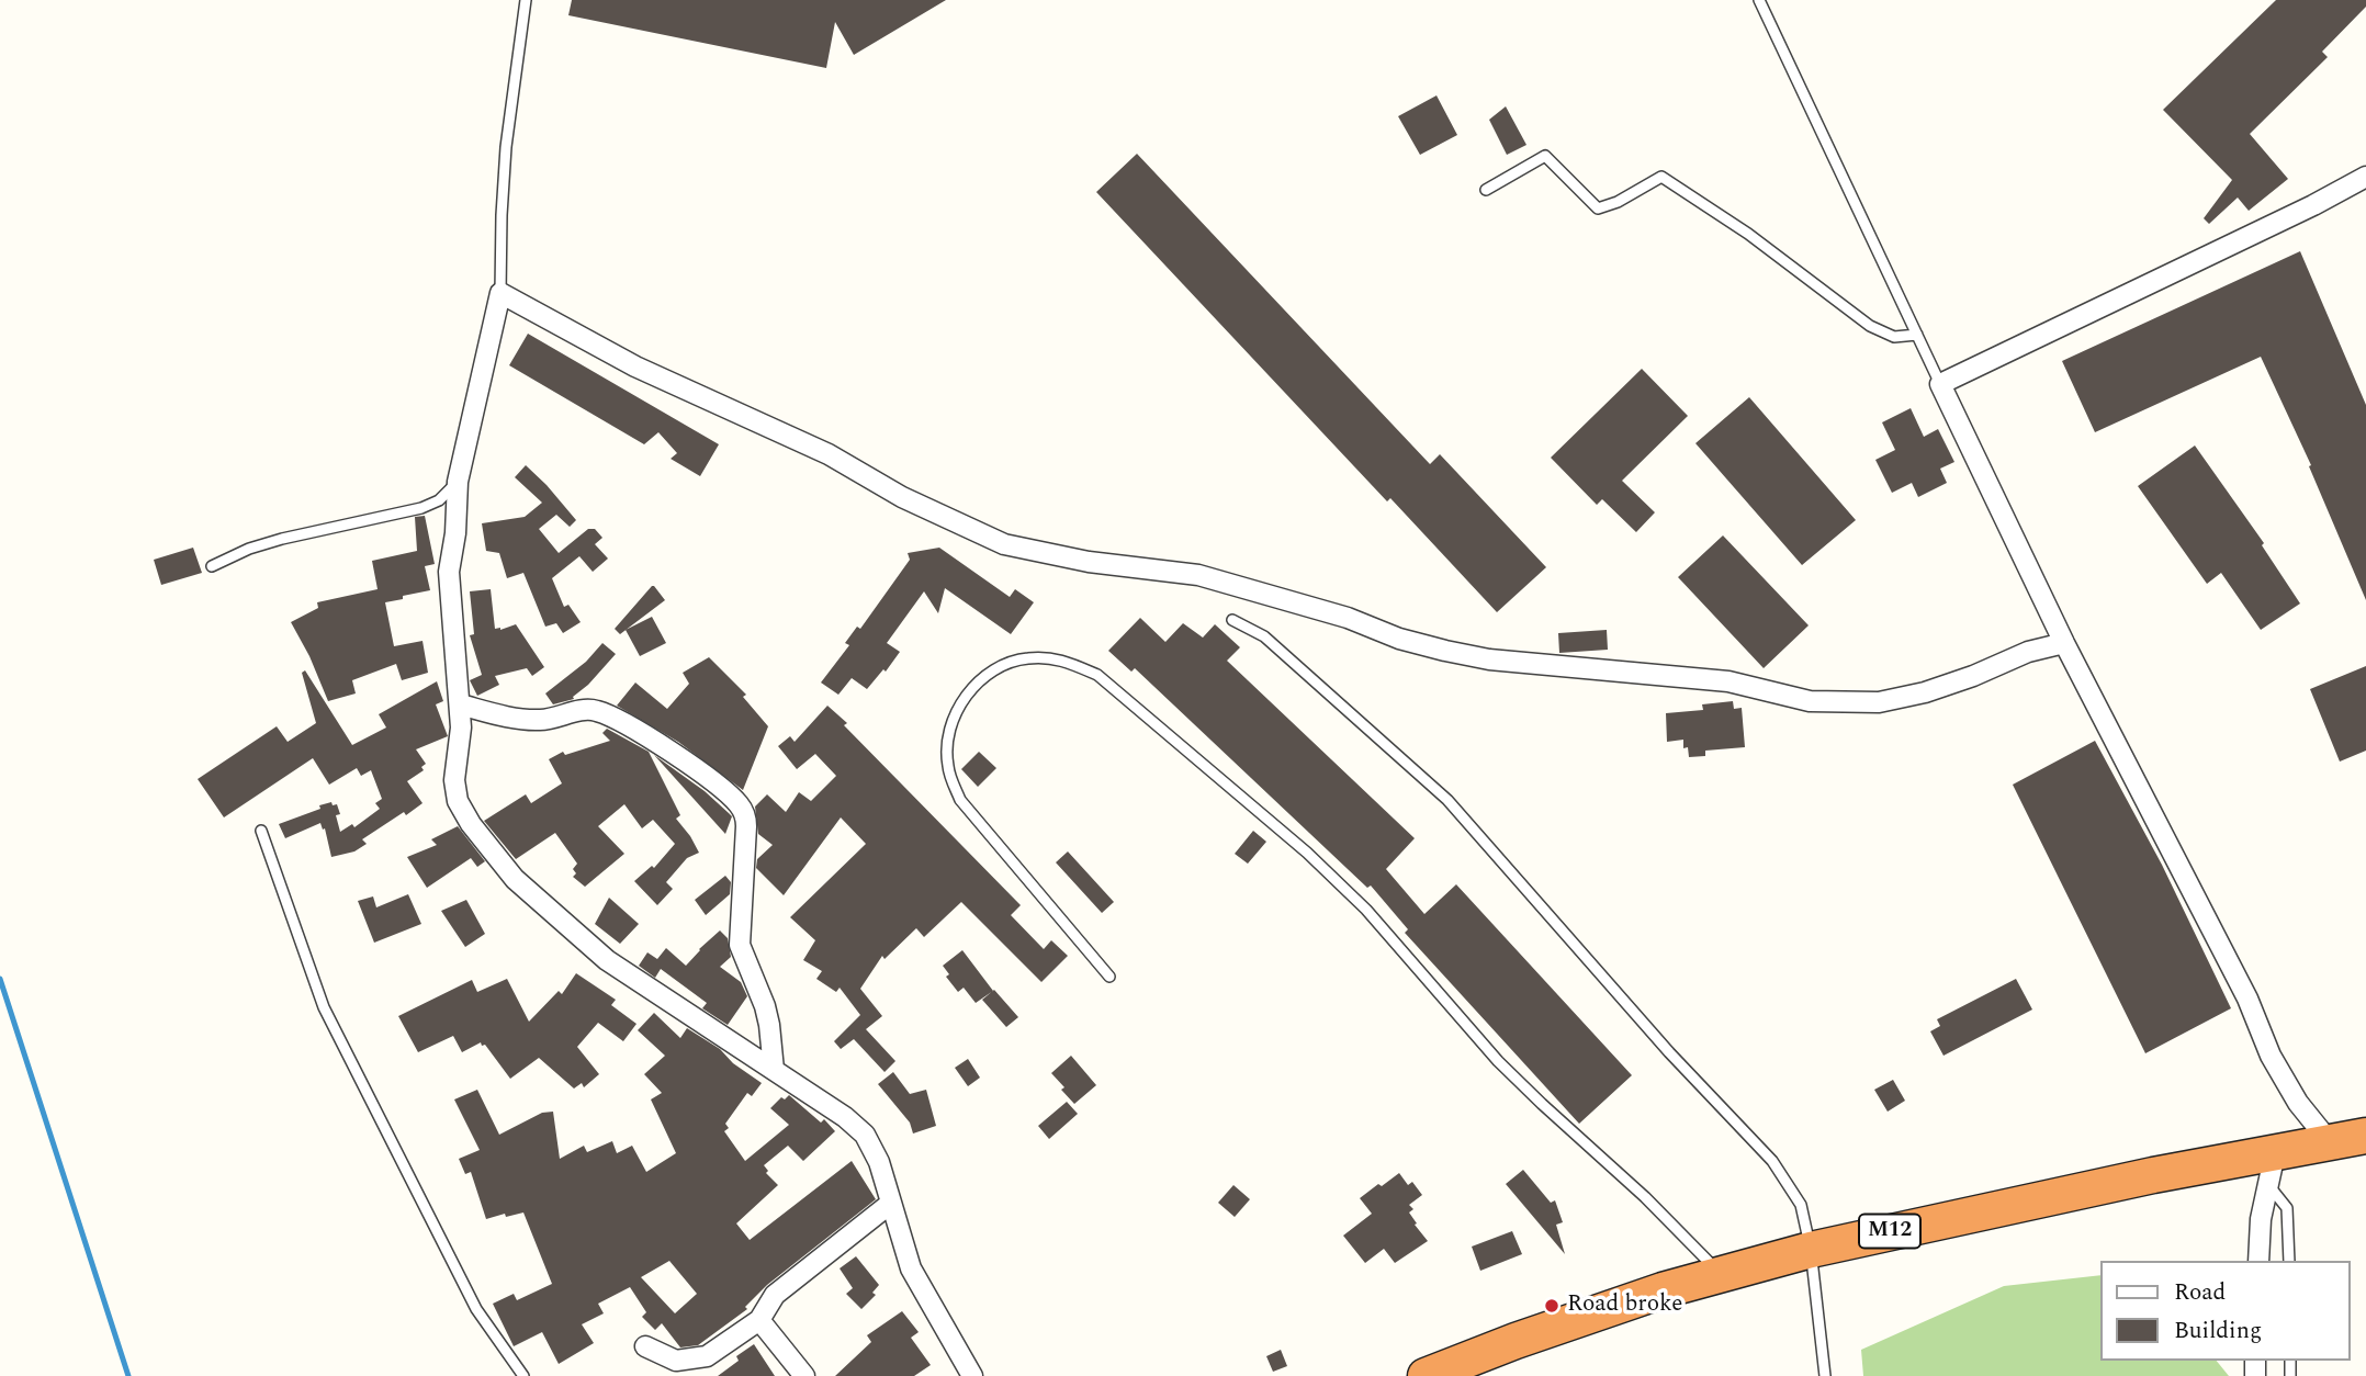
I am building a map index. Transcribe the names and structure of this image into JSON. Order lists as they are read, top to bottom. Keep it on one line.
{"streets":{"highway":["M12"]},"places":["Road broke"],"legend":["Road","Building"]}
